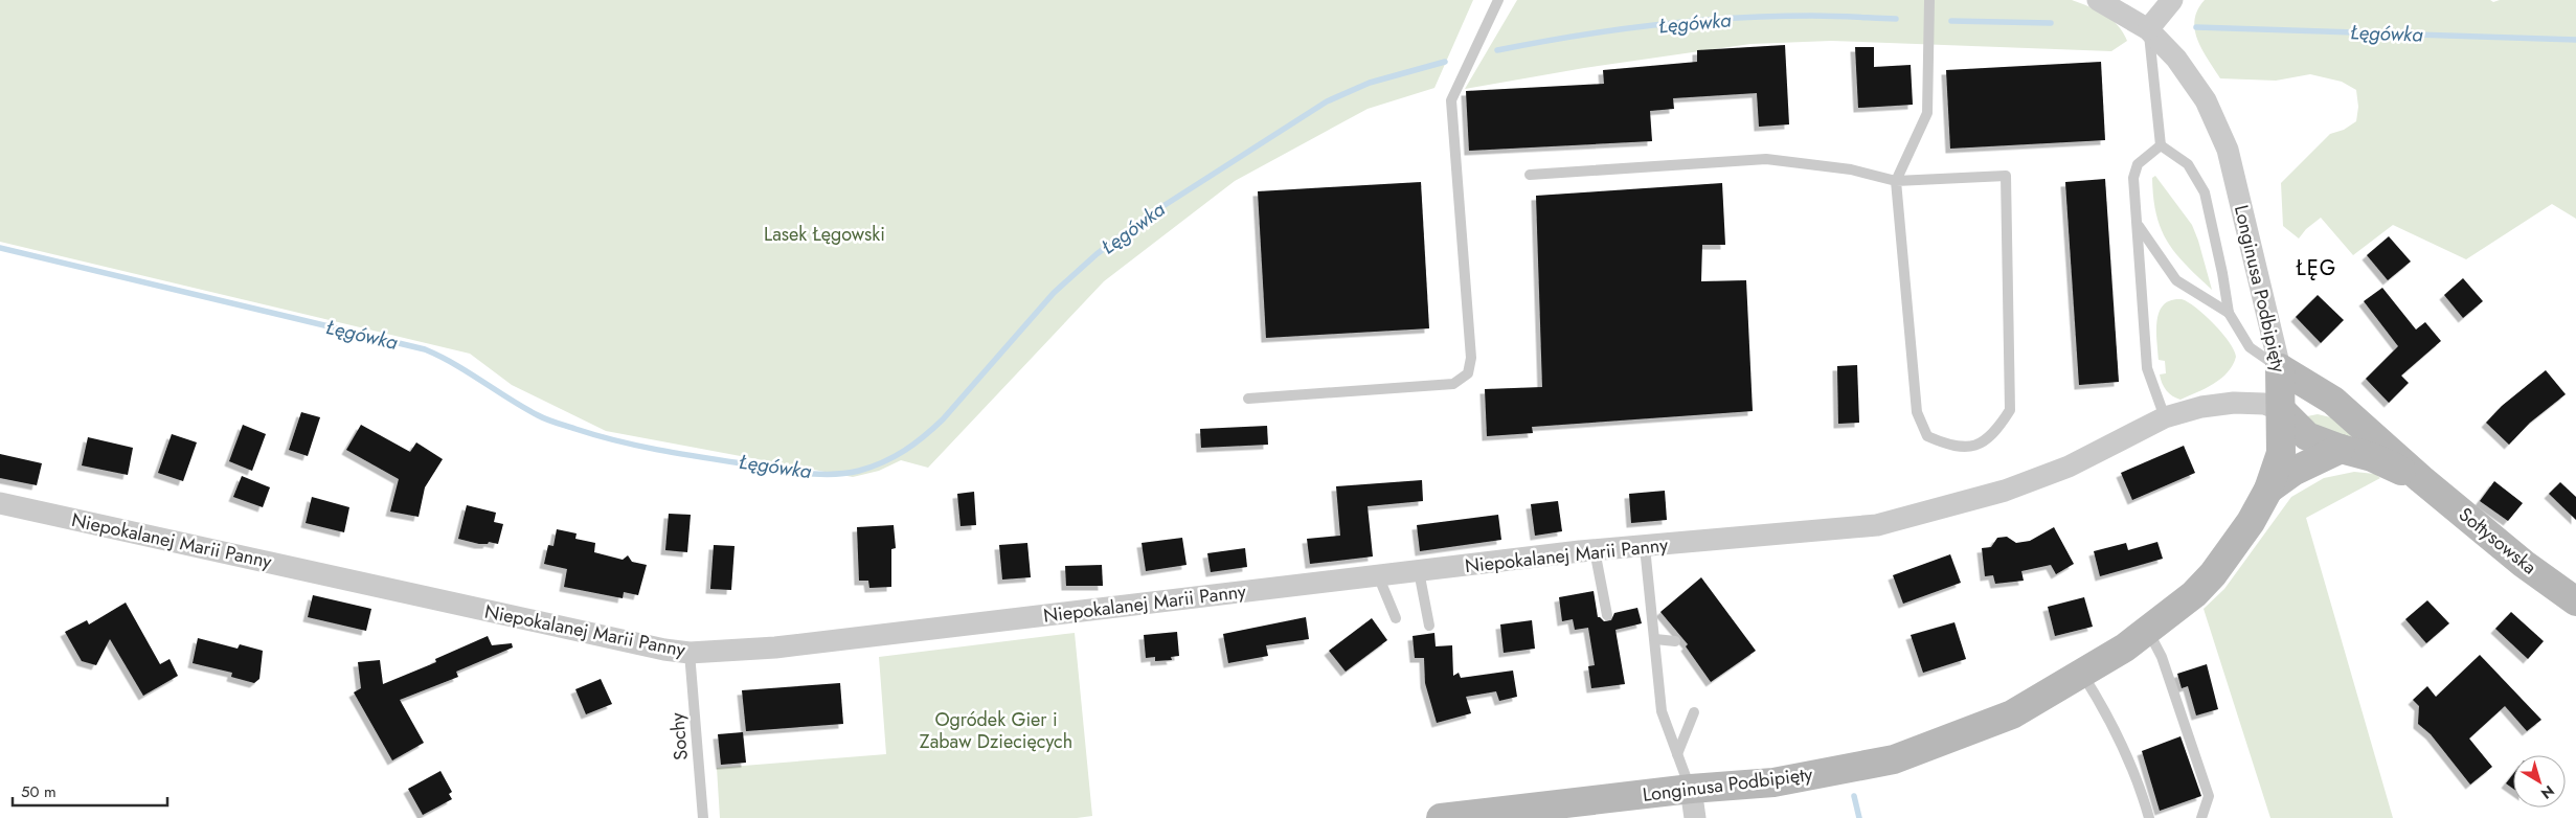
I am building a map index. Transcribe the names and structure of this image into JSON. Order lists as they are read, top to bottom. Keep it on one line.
{"streets":{"street":["Longinusa Podbipięty","Niepokalanej Marii Panny","Sołtysowska"],"lane":["Sochy"]},"crossings":[["Longinusa Podbipięty","Niepokalanej Marii Panny"],["Longinusa Podbipięty","Sołtysowska"],["Niepokalanej Marii Panny","Sołtysowska"],["Niepokalanej Marii Panny","Sochy"]],"districts":["ŁĘG"],"water":["Łęgówka"],"parks":["Lasek Łęgowski","Ogródek Gier i Zabaw Dziecięcych"],"scale_bar":"50 m","north":"bottom right"}
